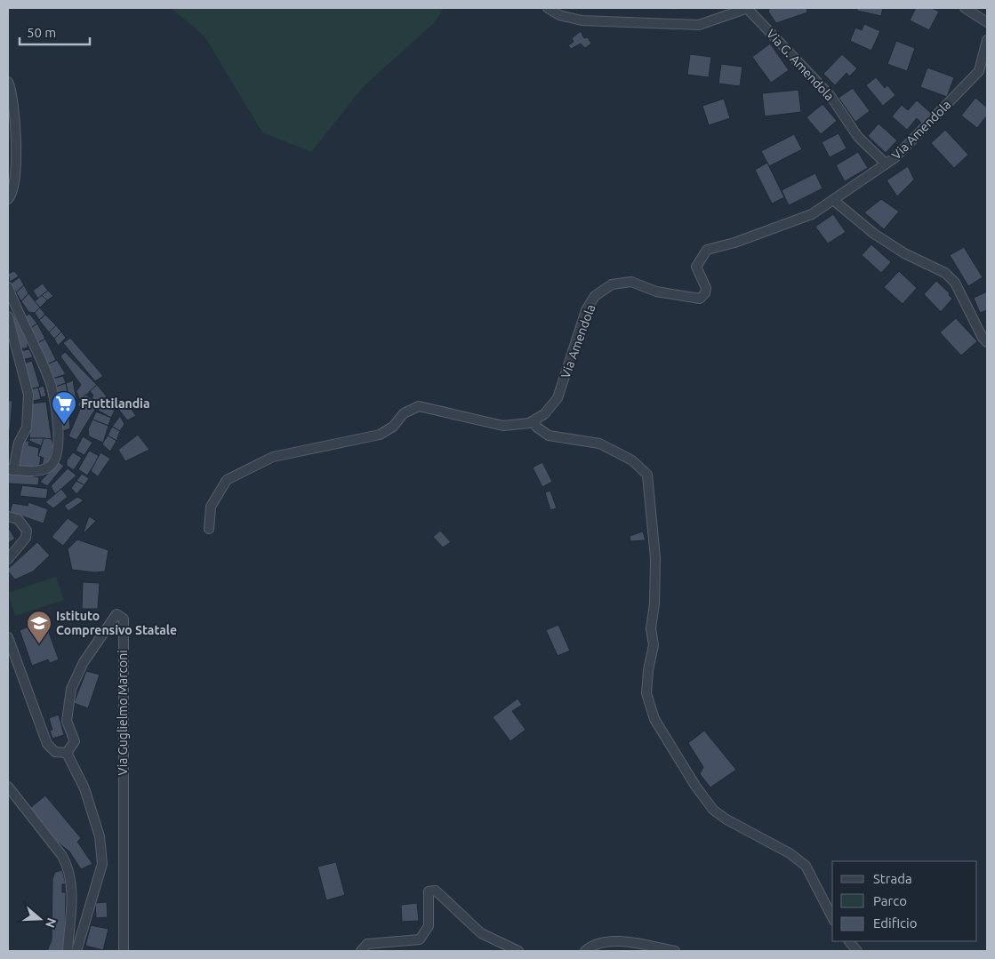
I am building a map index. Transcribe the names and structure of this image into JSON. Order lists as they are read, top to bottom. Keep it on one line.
{"streets":{"street":["Via G. Amendola","Via Amendola","Via Guglielmo Marconi"]},"crossings":[["Via G. Amendola","Via Amendola"]],"places":{"supermarket":["Fruttilandia"],"school or university":["Istituto Comprensivo Statale"]},"legend":["Strada","Parco","Edificio"],"scale_bar":"50 m","north":"right"}
